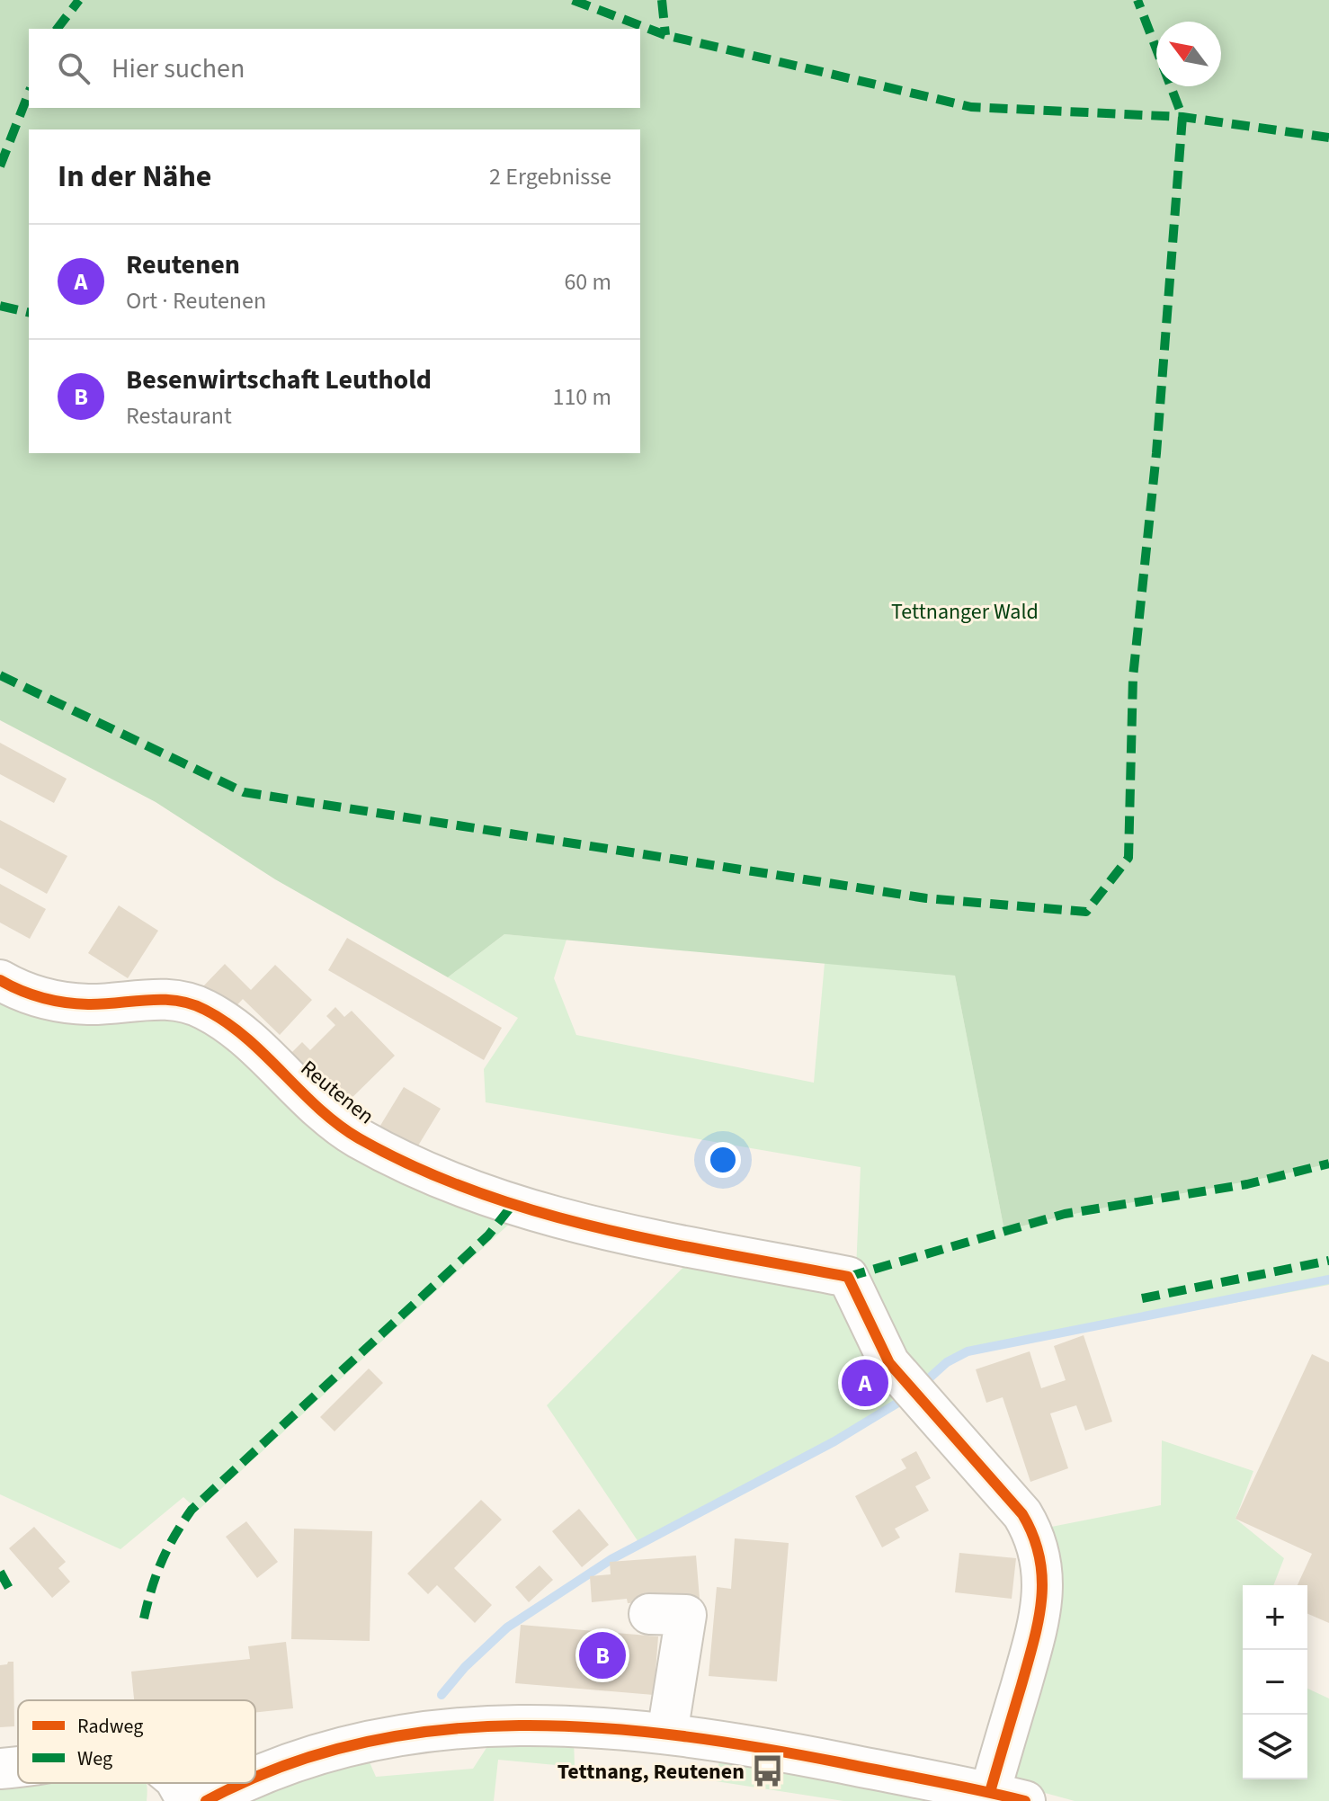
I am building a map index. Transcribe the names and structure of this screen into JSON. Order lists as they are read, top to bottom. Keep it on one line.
{"streets":{"street":["Reutenen"]},"parks":["Tettnanger Wald"],"places":{"bus stop":["Tettnang, Reutenen"]},"legend":["Radweg","Weg"],"north":"top left","page":{"search":"Hier suchen","heading":["In der Nähe","2 Ergebnisse"],"list":[{"mark":"A","name":"Reutenen","note":"Ort · Reutenen","value":"60 m"},{"mark":"B","name":"Besenwirtschaft Leuthold","note":"Restaurant","value":"110 m"}],"pins":["A","B"],"map_buttons":["+","−"]}}
